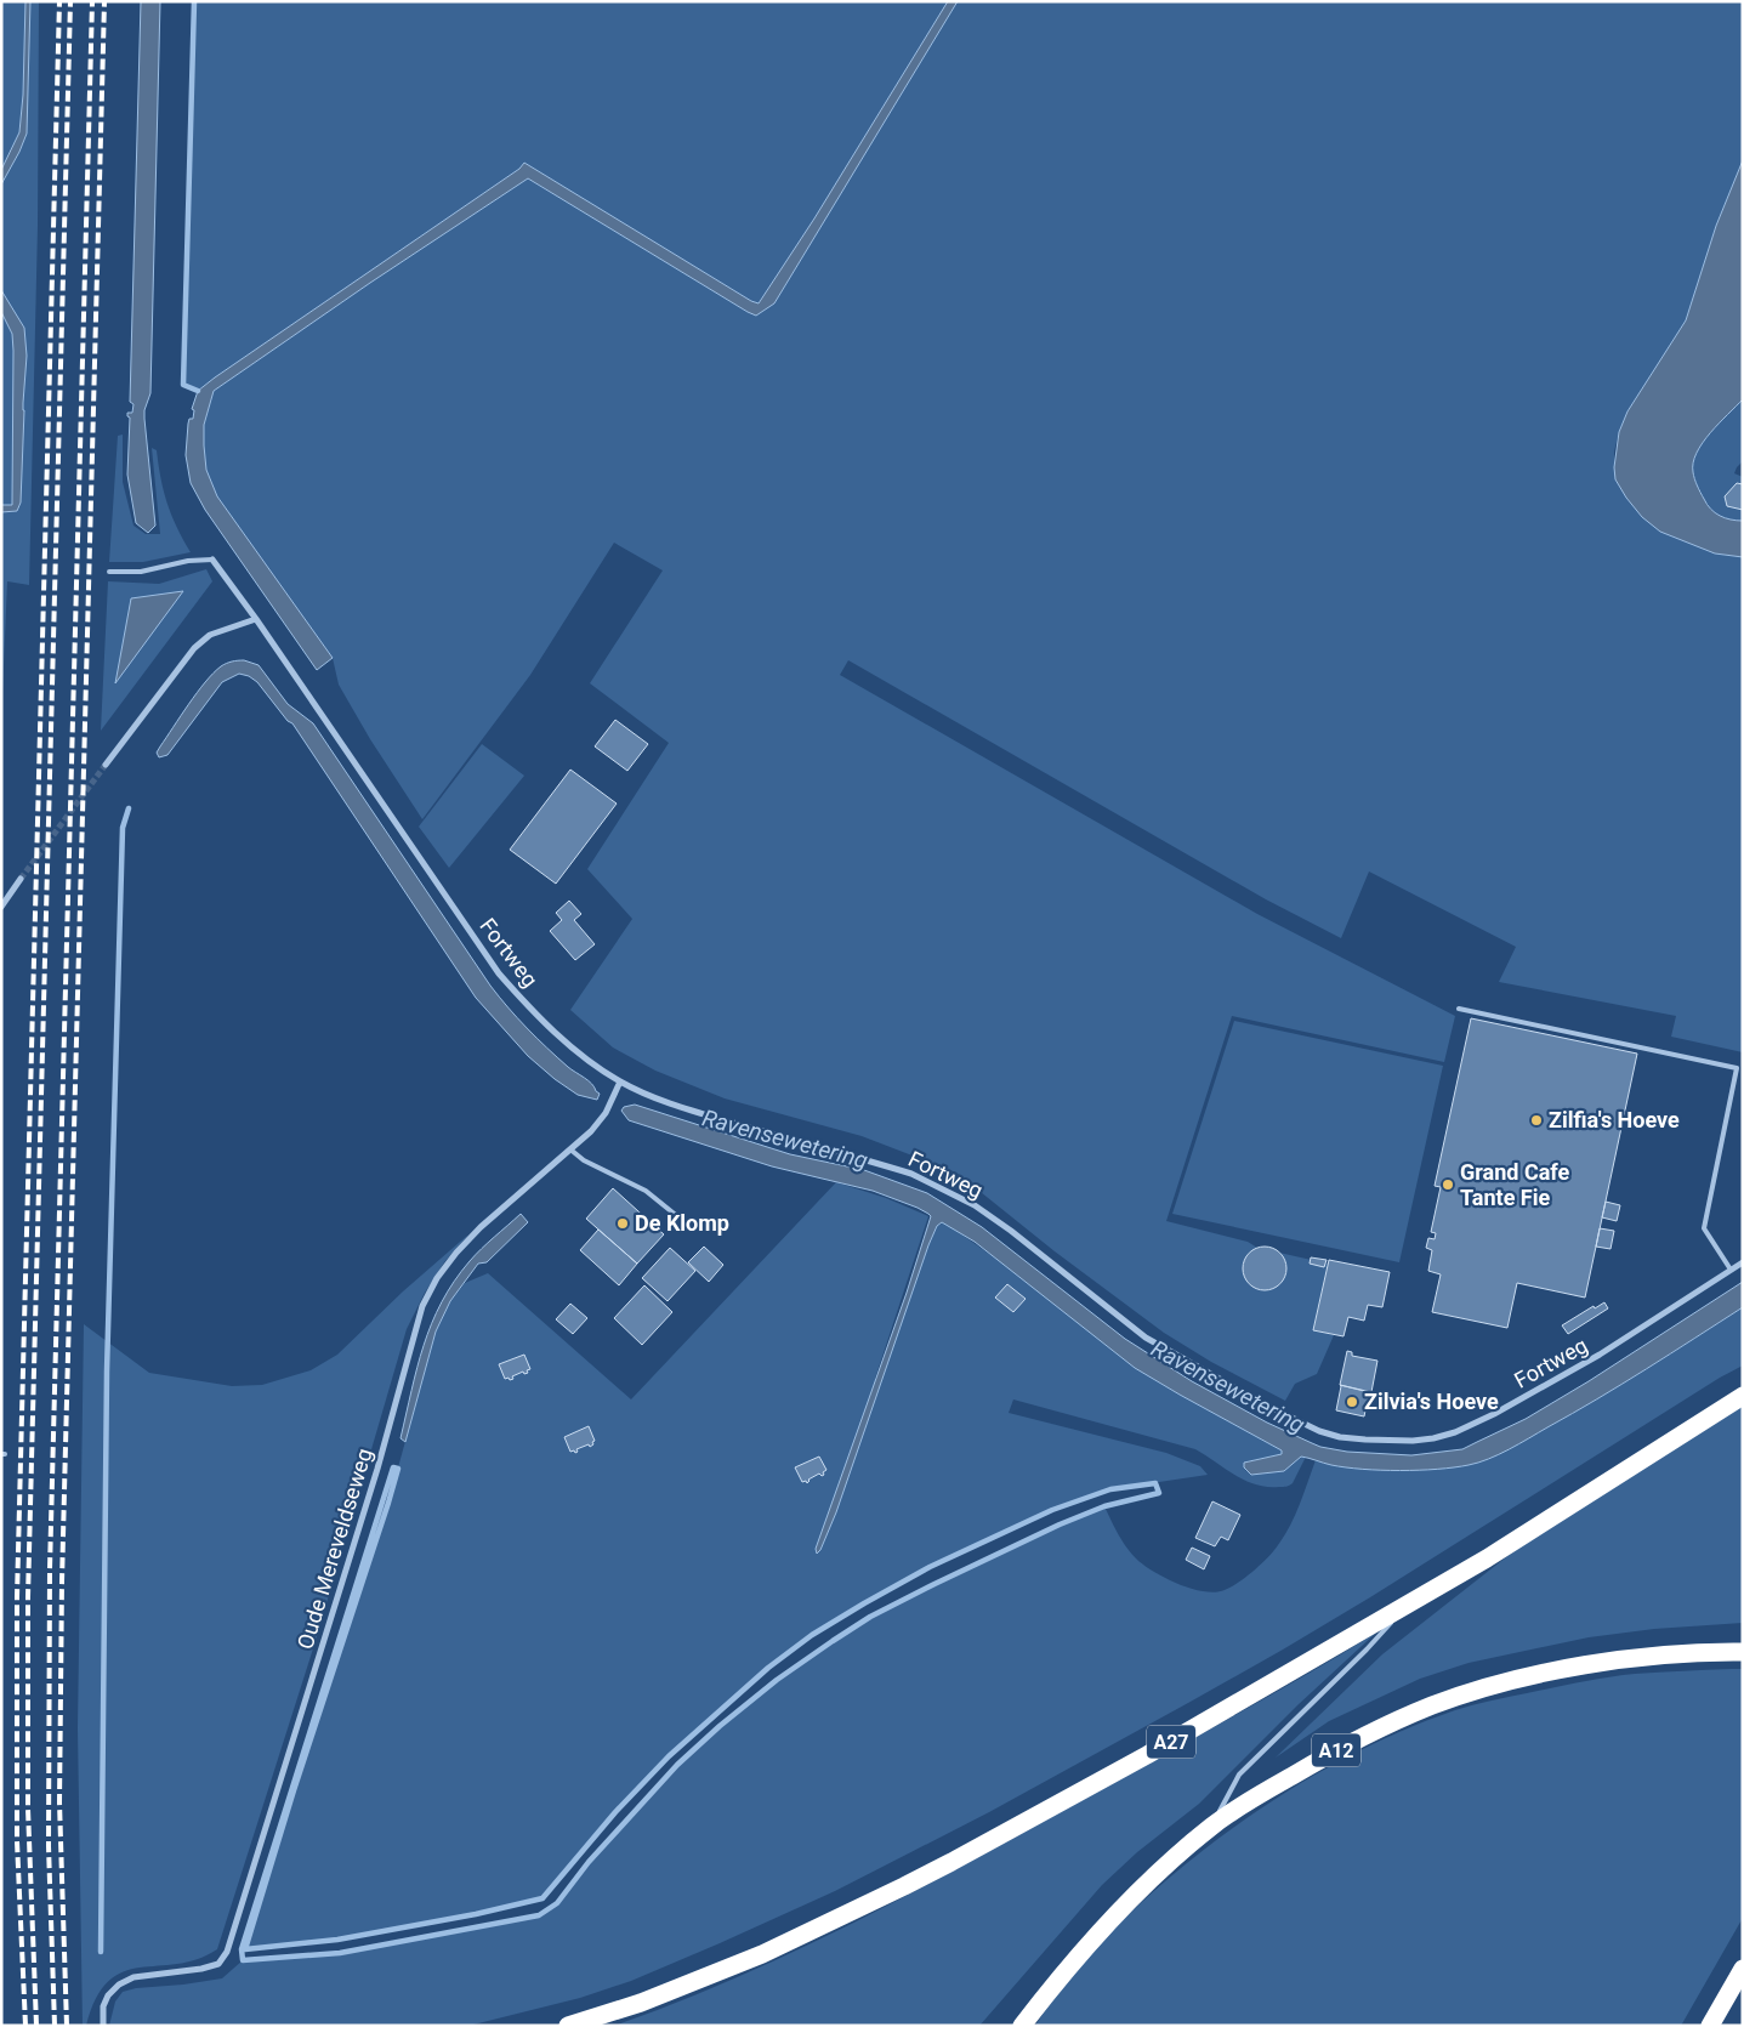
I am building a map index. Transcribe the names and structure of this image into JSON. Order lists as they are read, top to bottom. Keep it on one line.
{"streets":{"highway":["A27","A12"],"street":["Fortweg","Oude Mereveldseweg"]},"crossings":[["Fortweg","Oude Mereveldseweg"]],"water":["Ravensewetering"],"places":["Zilfia's Hoeve","Grand Cafe Tante Fie","De Klomp","Zilvia's Hoeve"]}
